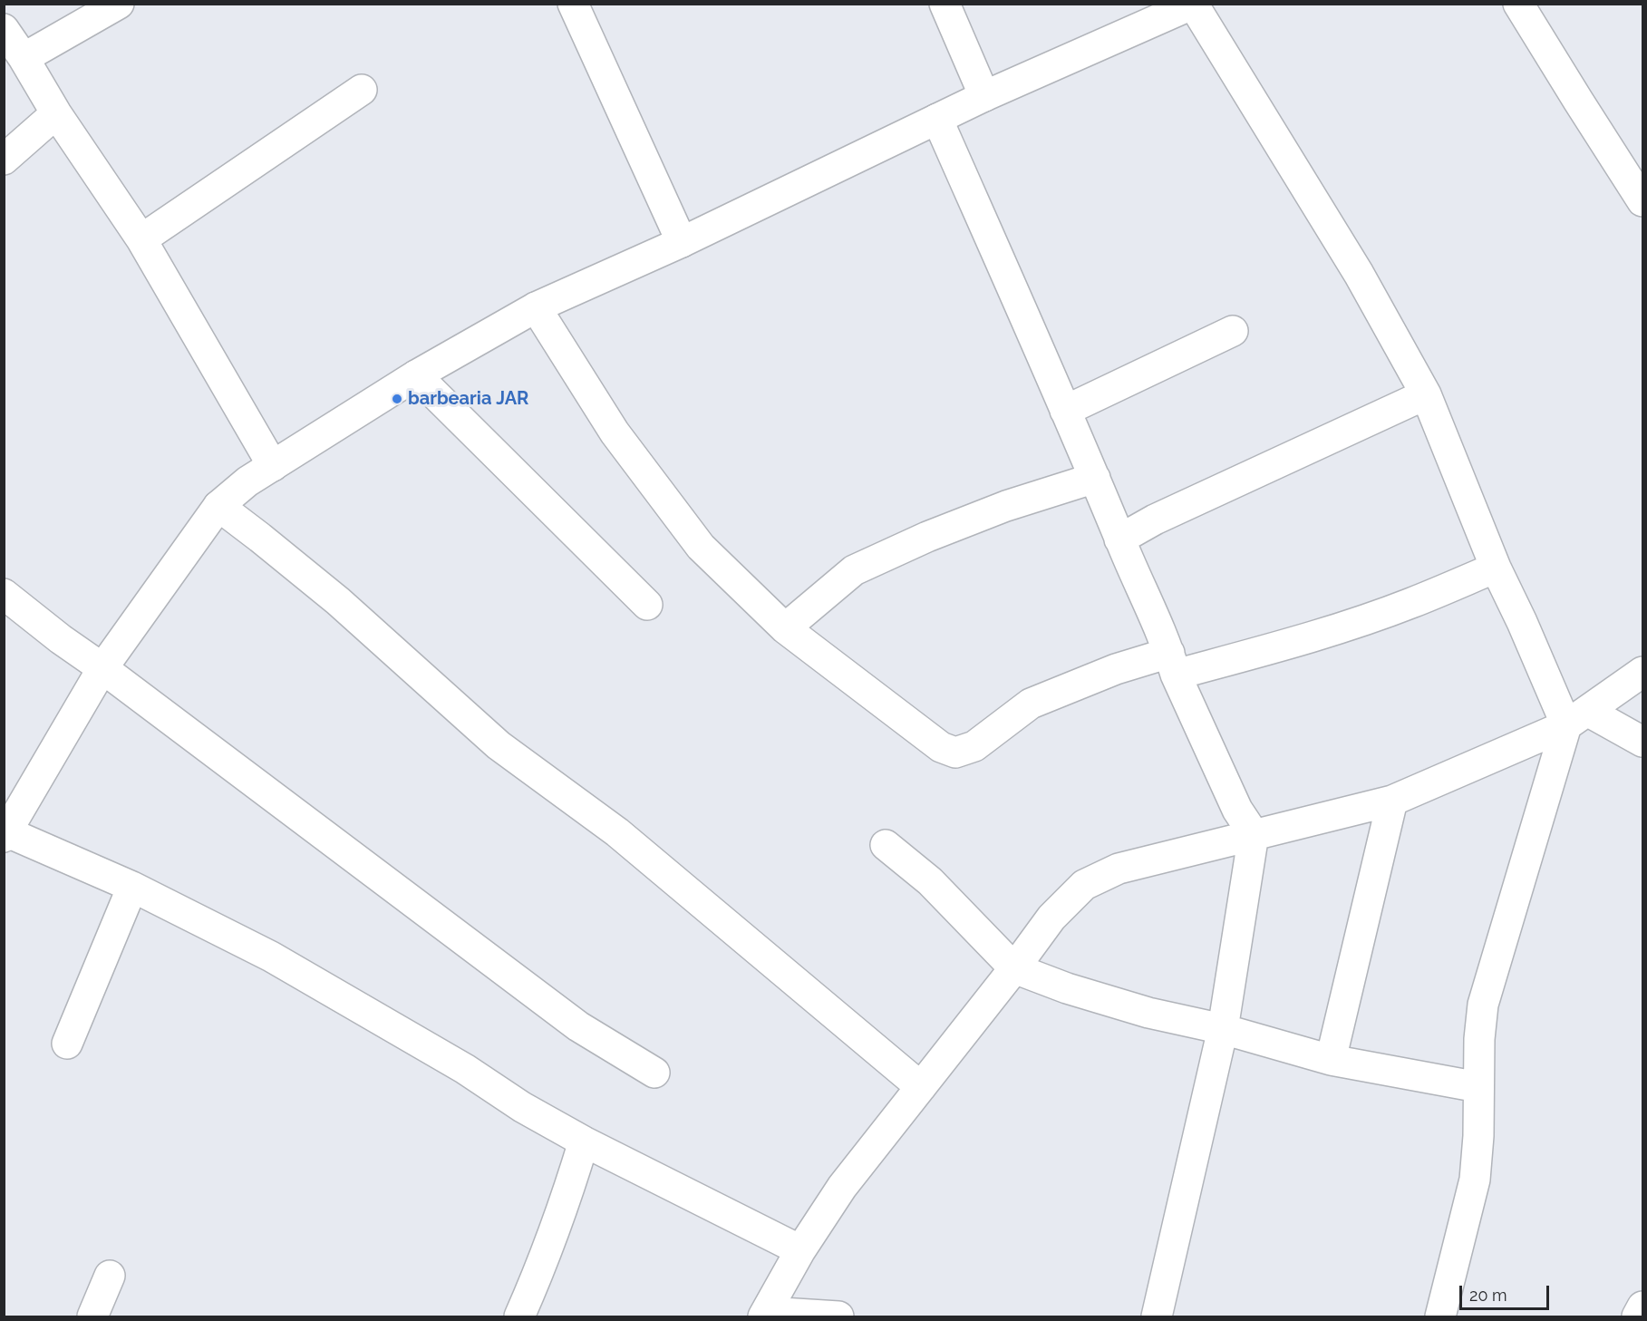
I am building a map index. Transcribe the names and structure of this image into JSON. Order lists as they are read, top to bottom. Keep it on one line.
{"places":["barbearia JAR"],"scale_bar":"20 m"}
